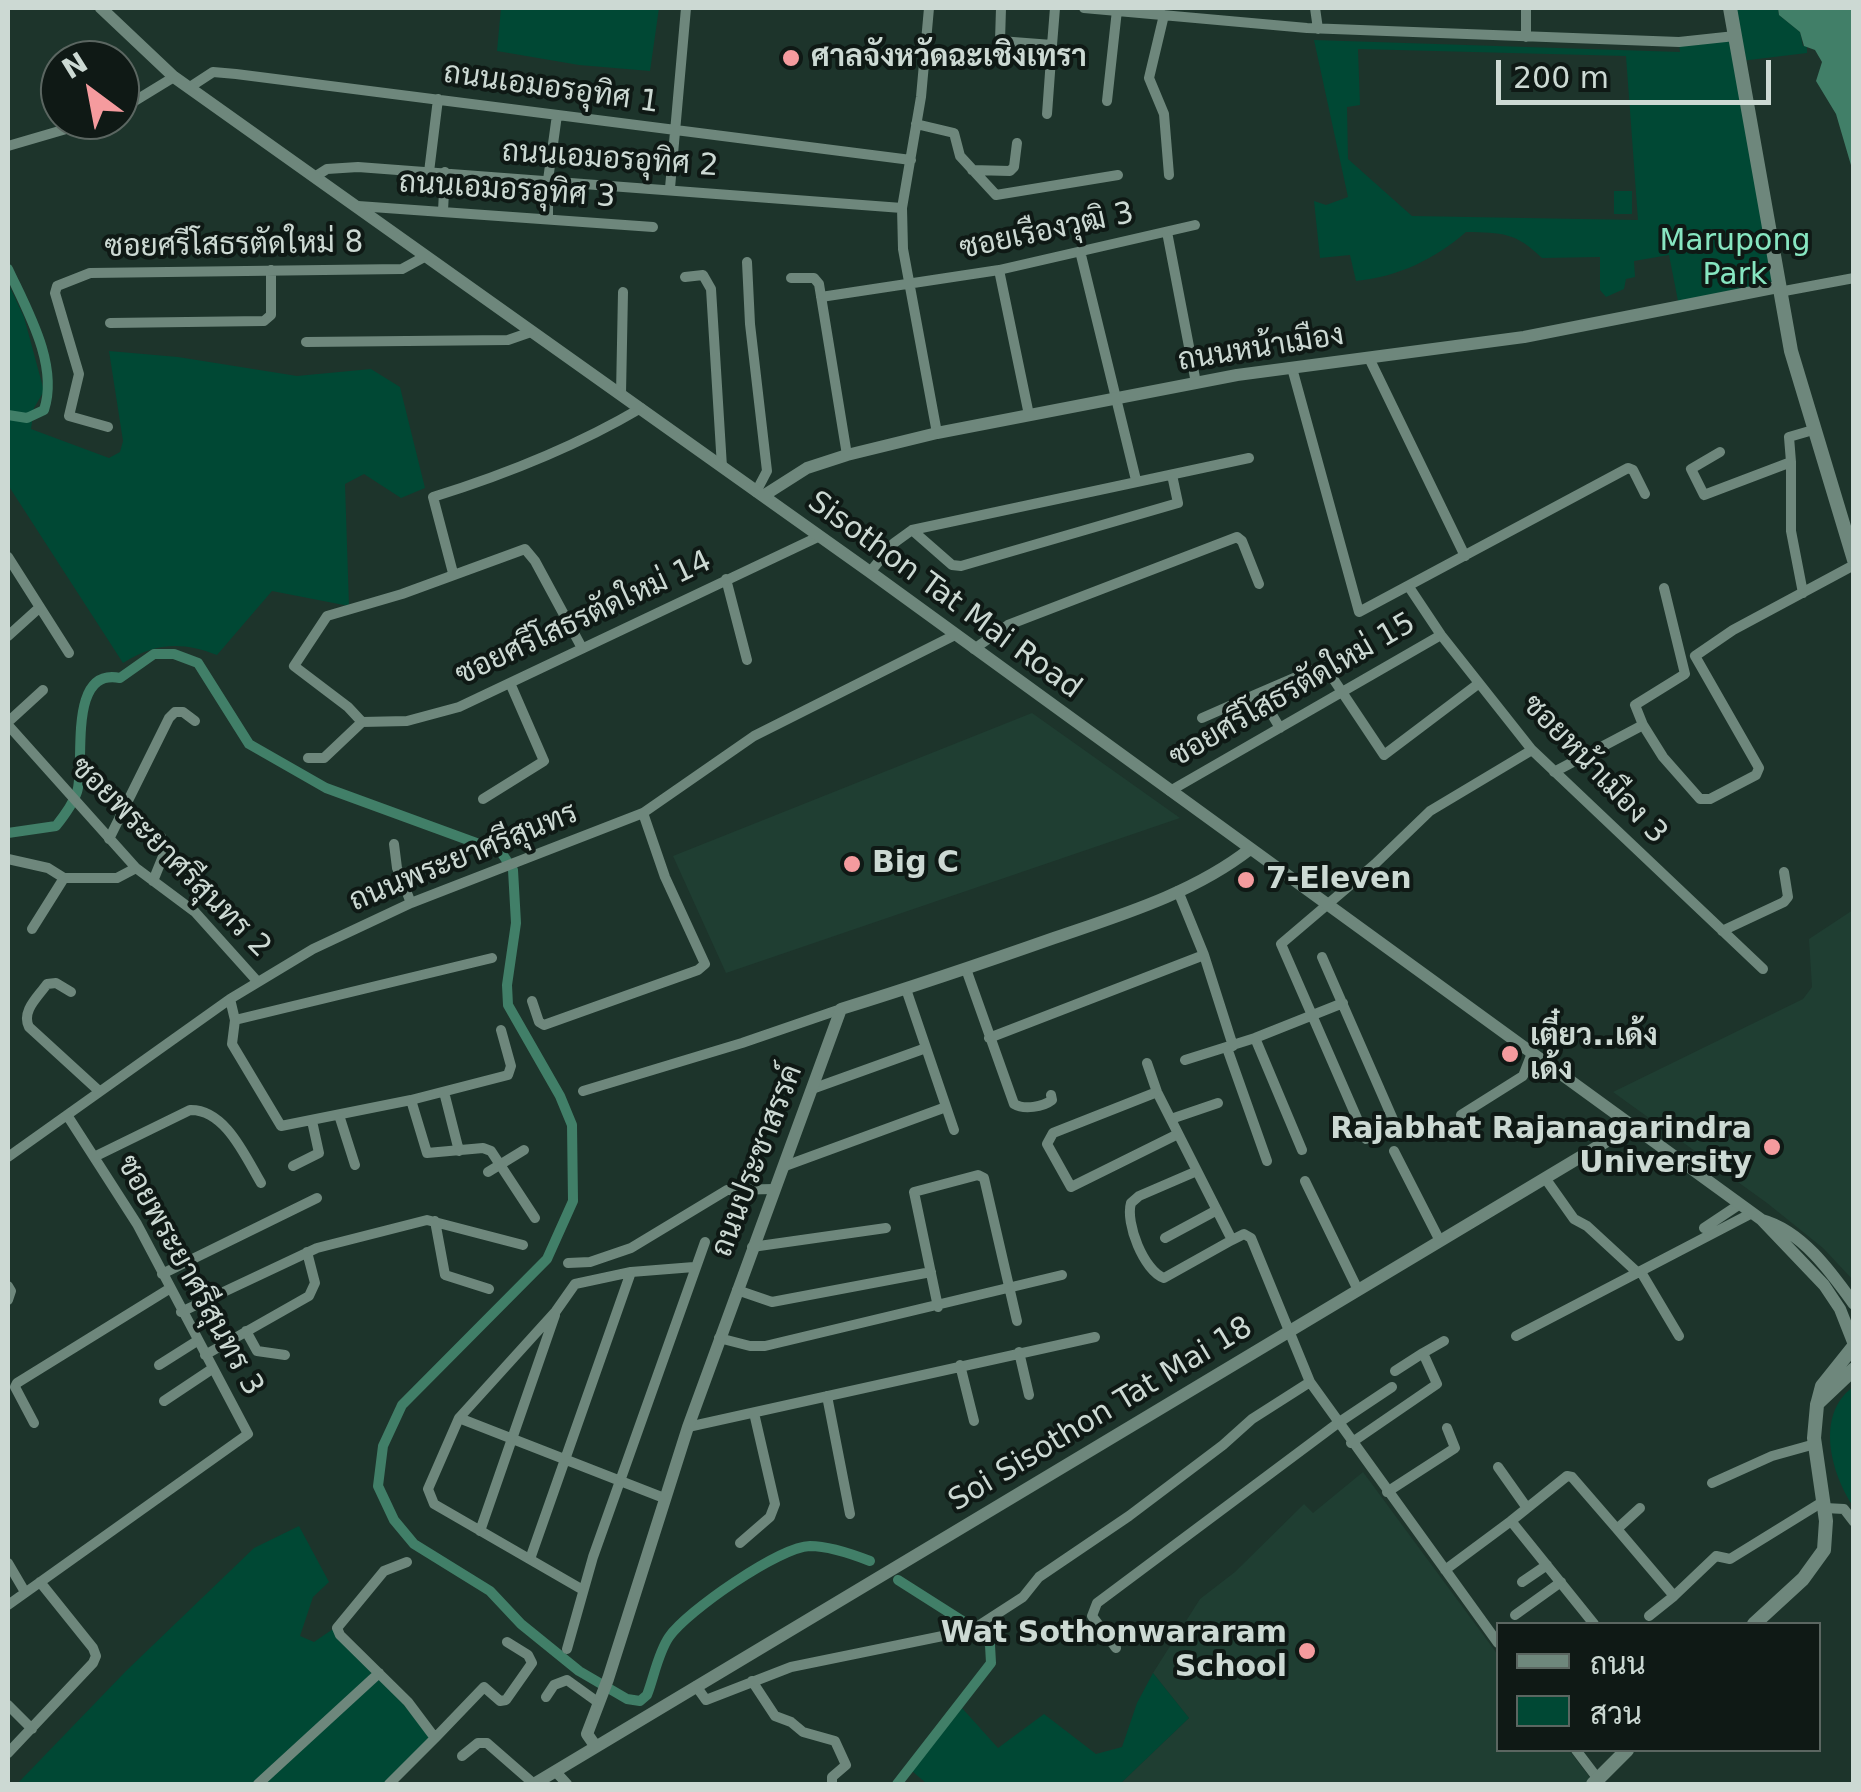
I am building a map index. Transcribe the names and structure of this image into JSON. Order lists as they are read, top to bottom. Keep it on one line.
{"streets":{"street":["ถนนเอมอรอุทิศ 1","ถนนเอมอรอุทิศ 2","ถนนเอมอรอุทิศ 3","ซอยเรืองวุฒิ 3","ซอยศรีโสธรตัดใหม่ 8","ถนนหน้าเมือง","Sisothon Tat Mai Road","ซอยศรีโสธรตัดใหม่ 14","ซอยศรีโสธรตัดใหม่ 15","ซอยหน้าเมือง 3","ซอยพระยาศรีสุนทร 2","ถนนพระยาศรีสุนทร","ถนนประชาสรรค์","ซอยพระยาศรีสุนทร 3","Soi Sisothon Tat Mai 18"]},"crossings":[["ถนนเอมอรอุทิศ 1","Sisothon Tat Mai Road"],["ถนนเอมอรอุทิศ 2","Sisothon Tat Mai Road"],["ถนนเอมอรอุทิศ 3","Sisothon Tat Mai Road"],["ซอยศรีโสธรตัดใหม่ 8","Sisothon Tat Mai Road"],["ถนนหน้าเมือง","Sisothon Tat Mai Road"],["Sisothon Tat Mai Road","ซอยศรีโสธรตัดใหม่ 14"],["Sisothon Tat Mai Road","ซอยศรีโสธรตัดใหม่ 15"],["Sisothon Tat Mai Road","ถนนพระยาศรีสุนทร"],["Sisothon Tat Mai Road","Soi Sisothon Tat Mai 18"],["ซอยศรีโสธรตัดใหม่ 15","ซอยหน้าเมือง 3"],["ซอยพระยาศรีสุนทร 2","ถนนพระยาศรีสุนทร"],["ถนนพระยาศรีสุนทร","ซอยพระยาศรีสุนทร 3"],["ถนนประชาสรรค์","Soi Sisothon Tat Mai 18"]],"parks":["Marupong Park"],"places":["ศาลจังหวัดฉะเชิงเทรา","Big C","7-Eleven","เตี๋ยว..เด้ง เด้ง","Rajabhat Rajanagarindra University","Wat Sothonwararam School"],"legend":["ถนน","สวน"],"scale_bar":"200 m","north":"top left"}
